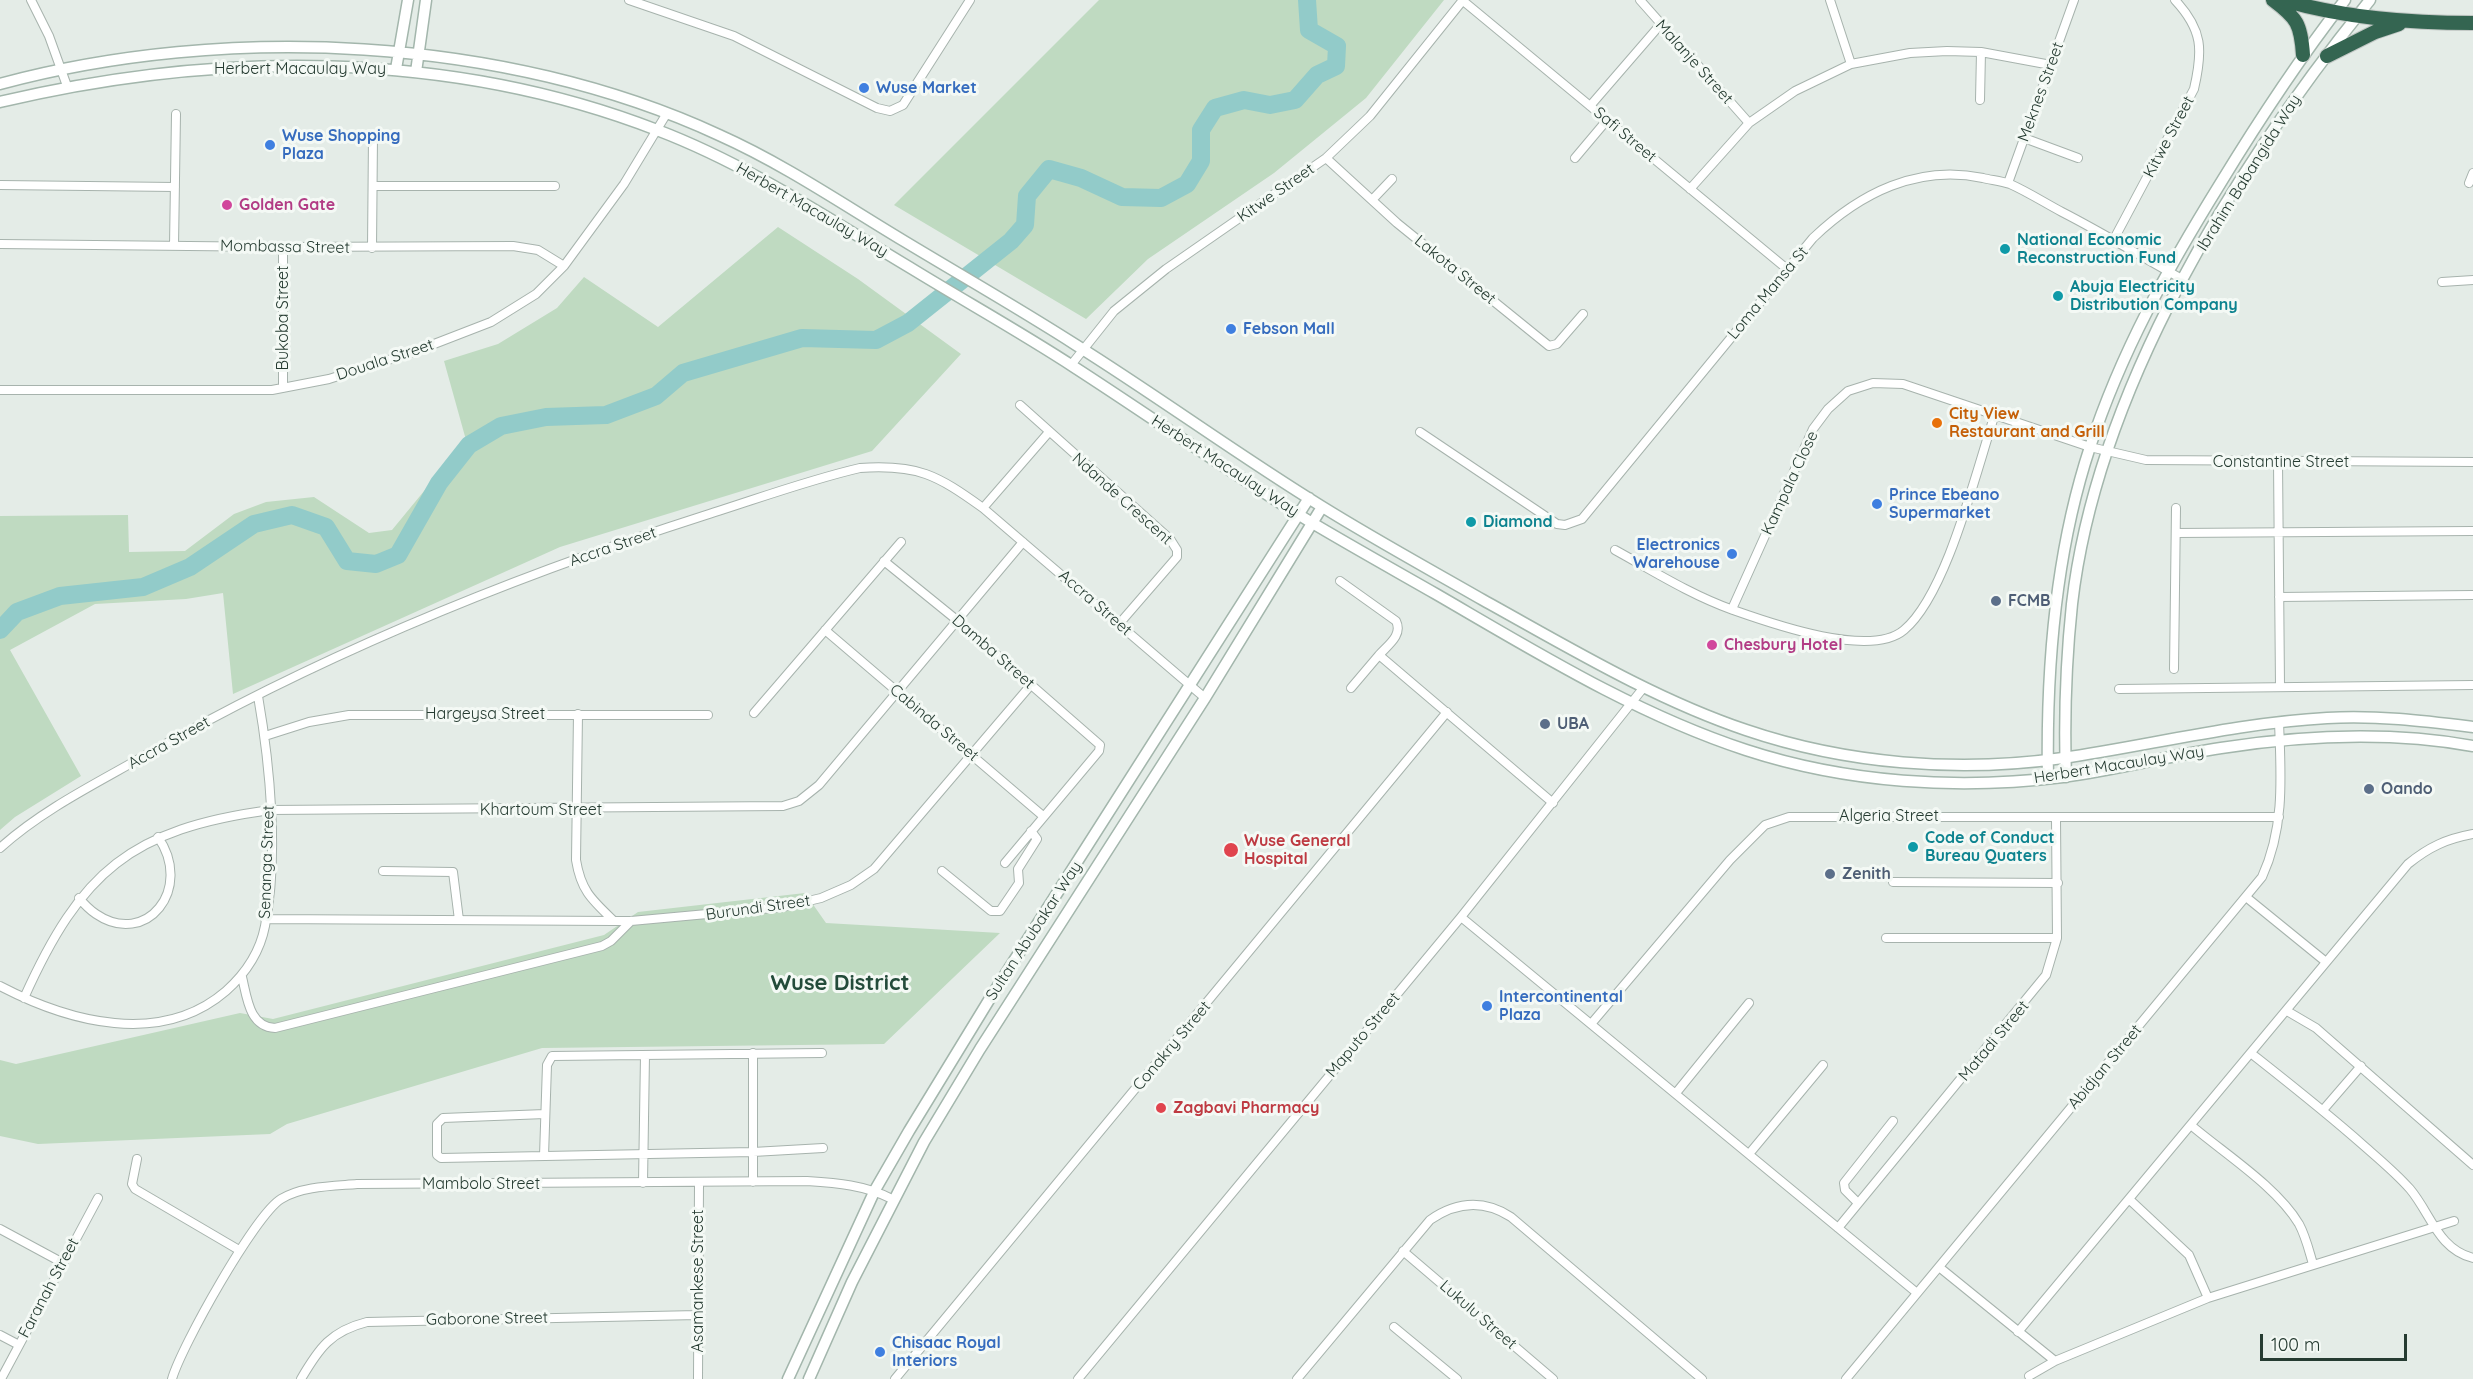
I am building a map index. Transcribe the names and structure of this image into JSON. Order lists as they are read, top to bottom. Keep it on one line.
{"streets":{"main road":["Herbert Macaulay Way","Ibrahim Babangida Way","Sultan Abubakar Way"],"street":["Malanje Street","Meknes Street","Safi Street","Kitwe Street","Mombassa Street","Lakota Street","Loma Mansa St","Bukoba Street","Douala Street","Constantine Street","Kampala Close","Ndande Crescent","Accra Street","Damba Street","Hargeysa Street","Cabinda Street","Khartoum Street","Algeria Street","Senanga Street","Burundi Street","Maputo Street","Matadi Street","Conakry Street","Abidjan Street","Mambolo Street","Asamankese Street","Faranah Street","Lukulu Street","Gaborone Street"]},"crossings":[["Herbert Macaulay Way","Kitwe Street"],["Herbert Macaulay Way","Ibrahim Babangida Way"],["Herbert Macaulay Way","Douala Street"],["Herbert Macaulay Way","Sultan Abubakar Way"],["Herbert Macaulay Way","Maputo Street"],["Herbert Macaulay Way","Abidjan Street"],["Meknes Street","Loma Mansa St"],["Safi Street","Kitwe Street"],["Safi Street","Loma Mansa St"],["Kitwe Street","Lakota Street"],["Kitwe Street","Loma Mansa St"],["Ibrahim Babangida Way","Loma Mansa St"],["Ibrahim Babangida Way","Constantine Street"],["Ibrahim Babangida Way","Kampala Close"],["Mombassa Street","Bukoba Street"],["Mombassa Street","Douala Street"],["Bukoba Street","Douala Street"],["Constantine Street","Kampala Close"],["Ndande Crescent","Accra Street"],["Accra Street","Khartoum Street"],["Accra Street","Senanga Street"],["Accra Street","Sultan Abubakar Way"],["Damba Street","Cabinda Street"],["Damba Street","Khartoum Street"],["Damba Street","Burundi Street"],["Hargeysa Street","Senanga Street"],["Cabinda Street","Khartoum Street"],["Cabinda Street","Burundi Street"],["Khartoum Street","Senanga Street"],["Algeria Street","Matadi Street"],["Algeria Street","Abidjan Street"],["Senanga Street","Burundi Street"],["Sultan Abubakar Way","Mambolo Street"],["Mambolo Street","Asamankese Street"],["Asamankese Street","Gaborone Street"]],"districts":["Wuse District"],"places":["Wuse Market","Wuse Shopping Plaza","Golden Gate","National Economic Reconstruction Fund","Abuja Electricity Distribution Company","Febson Mall","City View Restaurant and Grill","Prince Ebeano Supermarket","Diamond","Electronics Warehouse","FCMB","Chesbury Hotel","UBA","Oando","Code of Conduct Bureau Quaters","Wuse General Hospital","Zenith","Intercontinental Plaza","Zagbavi Pharmacy","Chisaac Royal Interiors"],"scale_bar":"100 m"}
